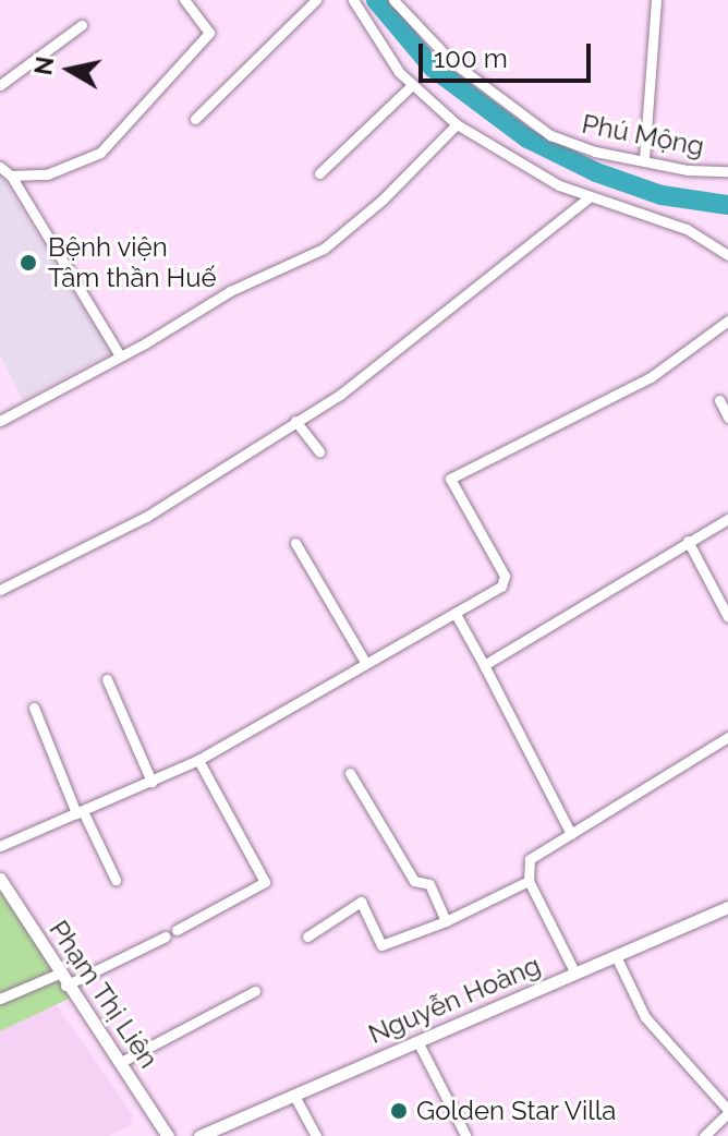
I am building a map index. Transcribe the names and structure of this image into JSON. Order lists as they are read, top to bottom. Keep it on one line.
{"streets":{"street":["Phú Mộng","Phạm Thị Liên","Nguyễn Hoàng"]},"places":["Bệnh viện Tâm thần Huế","Golden Star Villa"],"scale_bar":"100 m","north":"left"}
